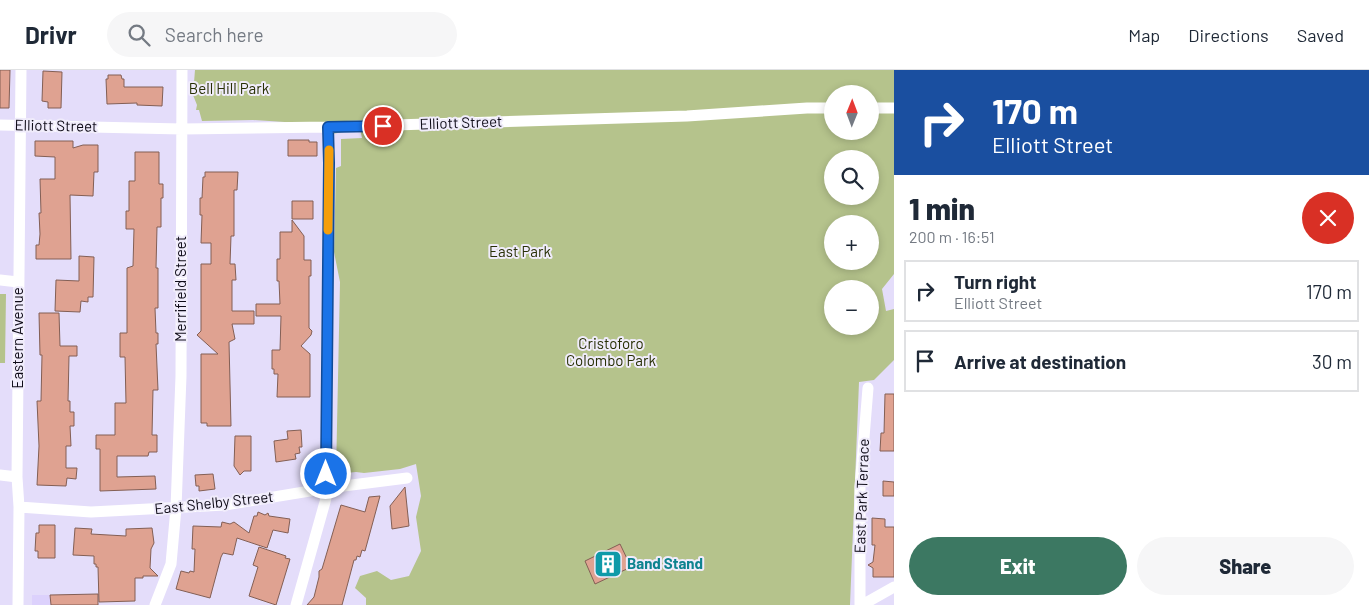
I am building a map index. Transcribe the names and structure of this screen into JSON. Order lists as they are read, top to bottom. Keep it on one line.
{"streets":{"street":["Elliott Street","Merrifield Street","Eastern Avenue","East Park Terrace","East Shelby Street"]},"crossings":[["Elliott Street","Merrifield Street"],["Elliott Street","Eastern Avenue"],["Merrifield Street","East Shelby Street"],["Eastern Avenue","East Shelby Street"]],"parks":["Bell Hill Park","East Park","Cristoforo Colombo Park"],"places":{"building":["Band Stand"]},"north":"top","page":{"header":"Drivr","search":"Search here","nav":["Map","Directions","Saved"],"turn":["170 m","Elliott Street"],"map_buttons":["+","−"],"heading":["1 min","200 m · 16:51"],"list":[{"name":"Turn right","note":"Elliott Street","value":"170 m"},{"name":"Arrive at destination","value":"30 m"}],"buttons":["Exit","Share"]}}
